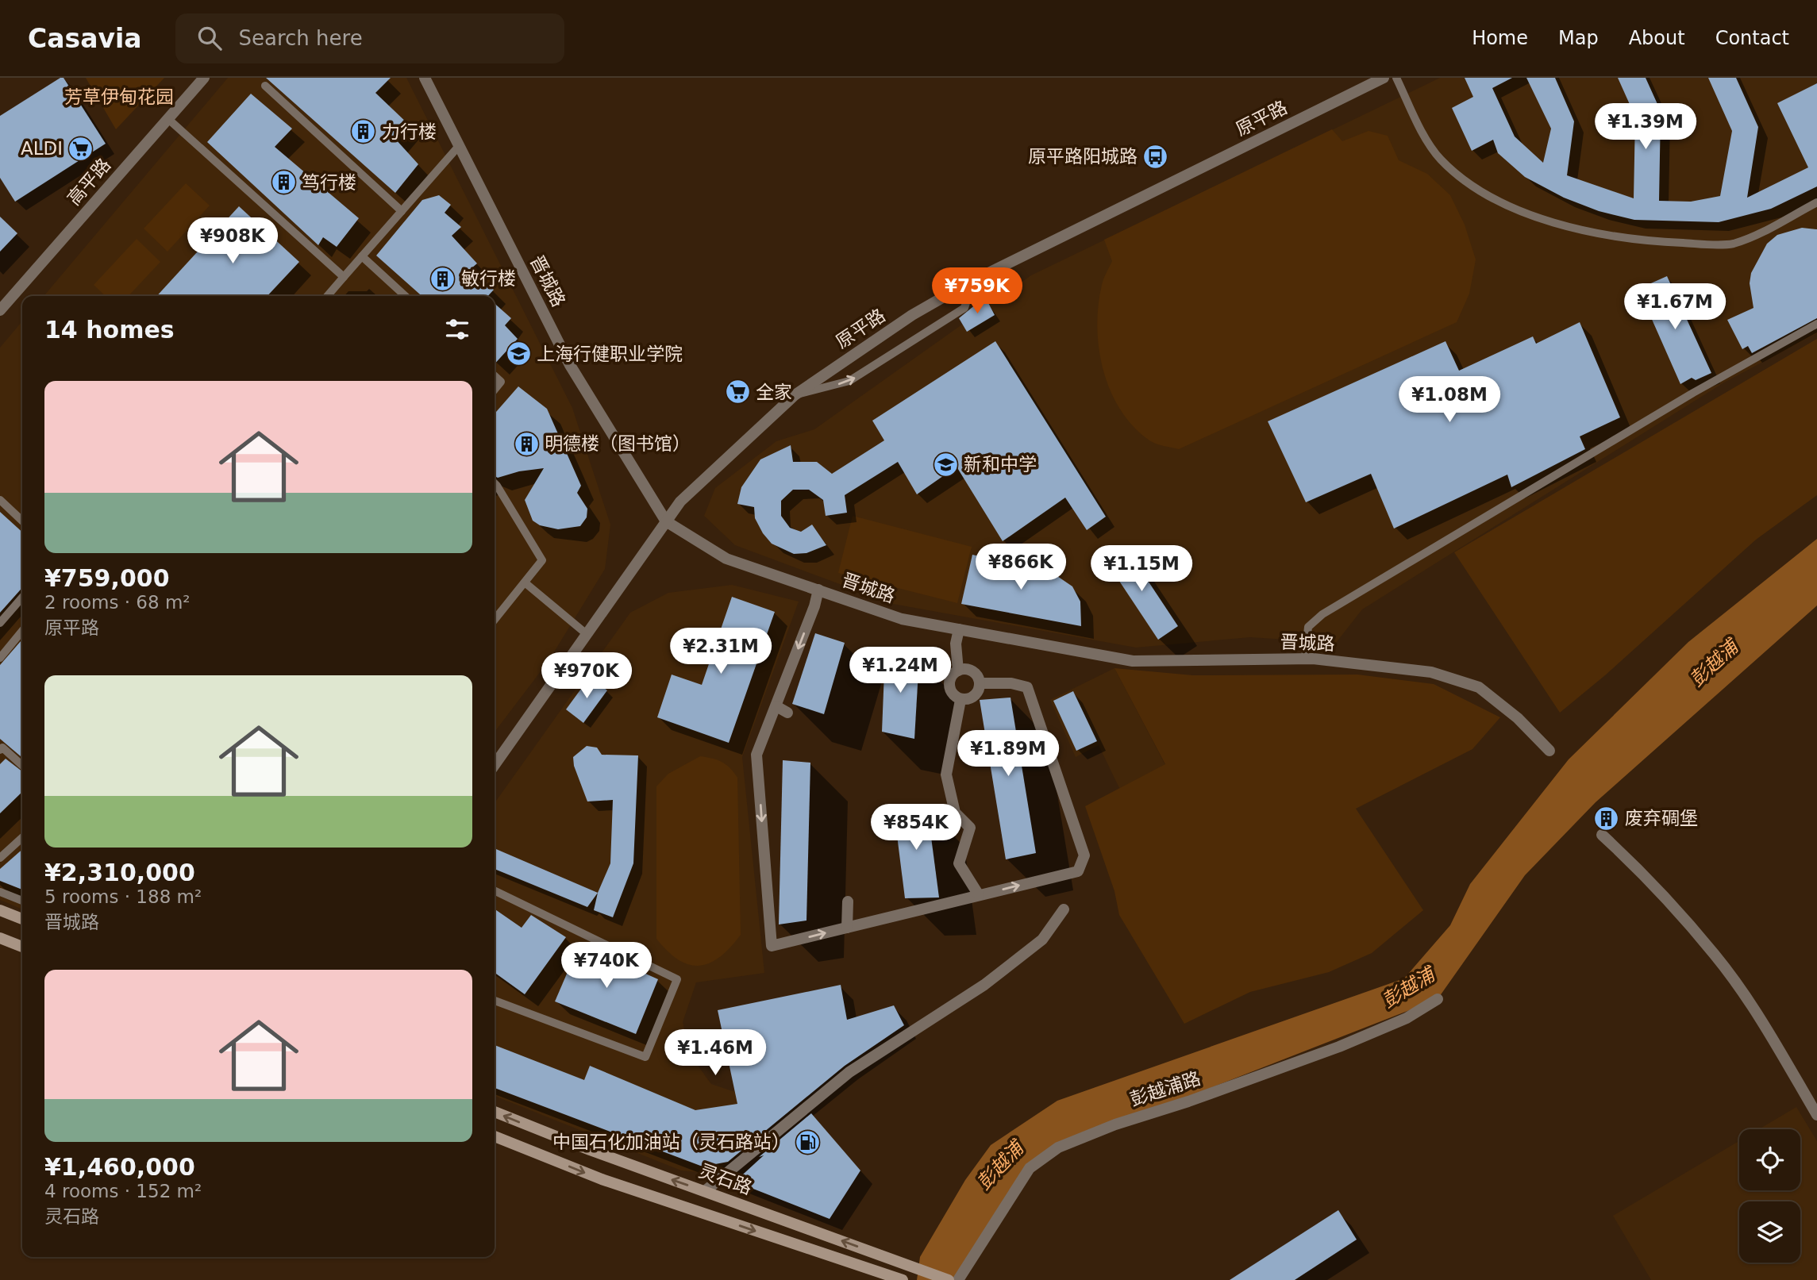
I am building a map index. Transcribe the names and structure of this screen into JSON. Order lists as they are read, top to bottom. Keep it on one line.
{"streets":{"main road":["灵石路"],"street":["原平路","高平路","晋城路","彭越浦路"]},"crossings":[["原平路","晋城路"]],"water":["彭越浦"],"parks":["芳草伊甸花园"],"places":{"building":["力行楼","笃行楼","敏行楼","明德楼（图书馆）","废弃碉堡"],"supermarket":["ALDI","全家"],"bus stop":["原平路阳城路"],"school or university":["上海行健职业学院","新和中学"],"fuel station":["中国石化加油站（灵石路站）"]},"page":{"header":"Casavia","search":"Search here","nav":["Home","Map","About","Contact"],"price":["¥1.39M","¥908K","¥759K","¥1.67M","¥1.08M","¥866K","¥1.15M","¥2.31M","¥1.24M","¥970K","¥1.89M","¥854K","¥740K","¥1.46M"],"heading":"14 homes","list":[{"name":"¥759,000","note":"2 rooms · 68 m² · 原平路"},{"name":"¥2,310,000","note":"5 rooms · 188 m² · 晋城路"},{"name":"¥1,460,000","note":"4 rooms · 152 m² · 灵石路"}]}}
